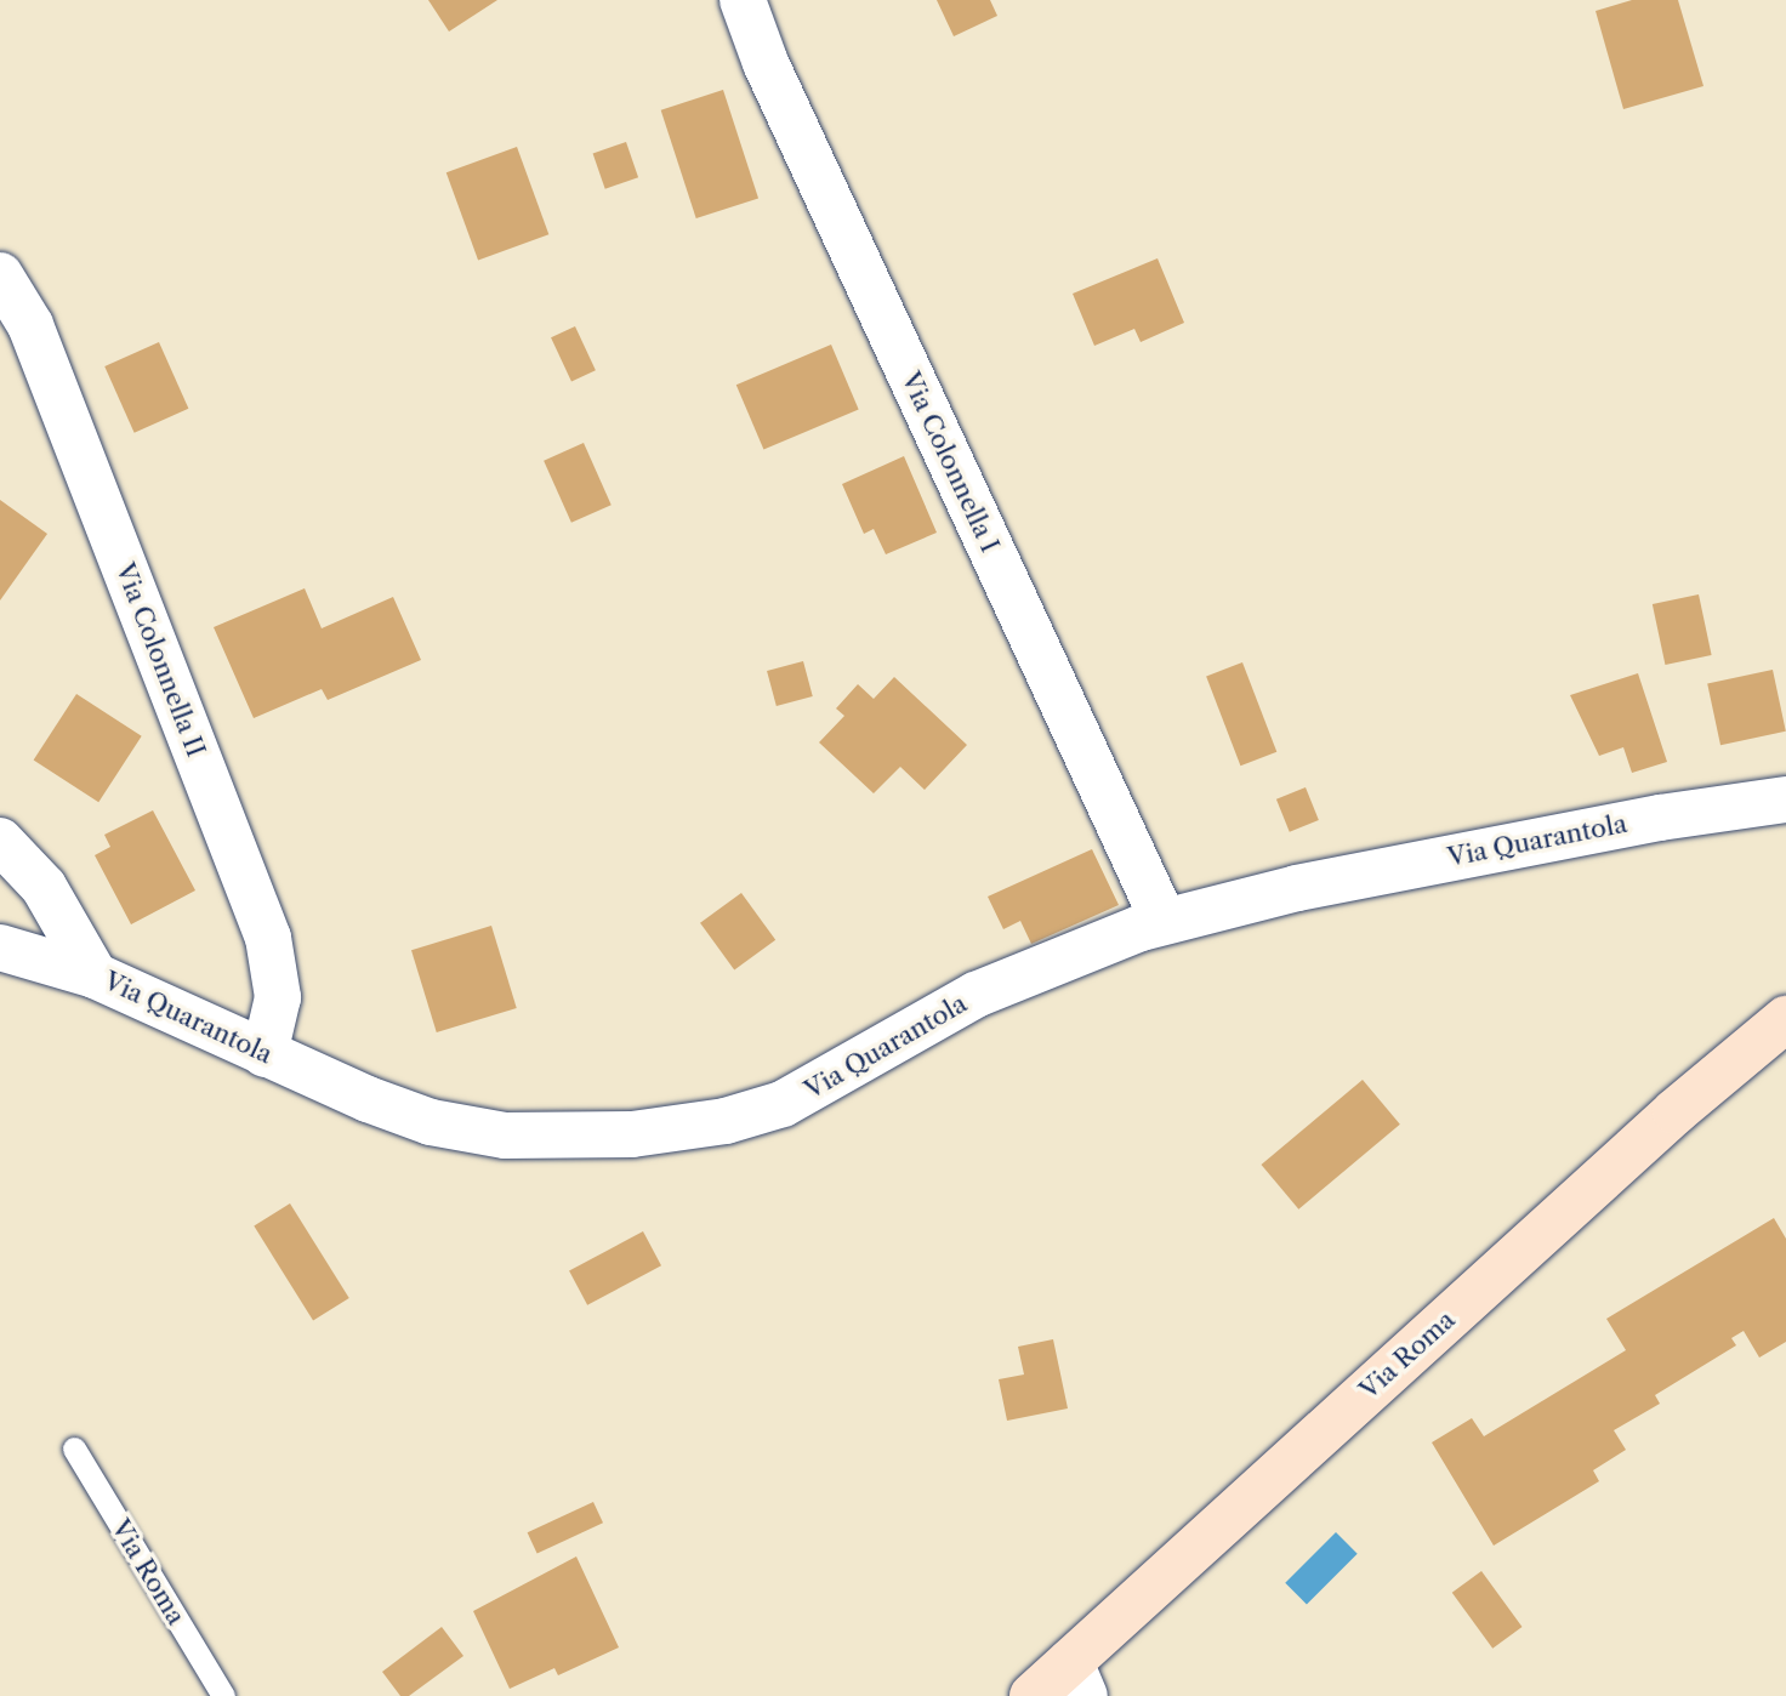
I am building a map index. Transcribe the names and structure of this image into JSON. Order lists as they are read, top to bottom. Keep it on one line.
{"streets":{"main road":["Via Roma"],"street":["Via Colonnella I","Via Colonnella II","Via Quarantola"]},"crossings":[["Via Colonnella I","Via Quarantola"],["Via Colonnella II","Via Quarantola"]]}
